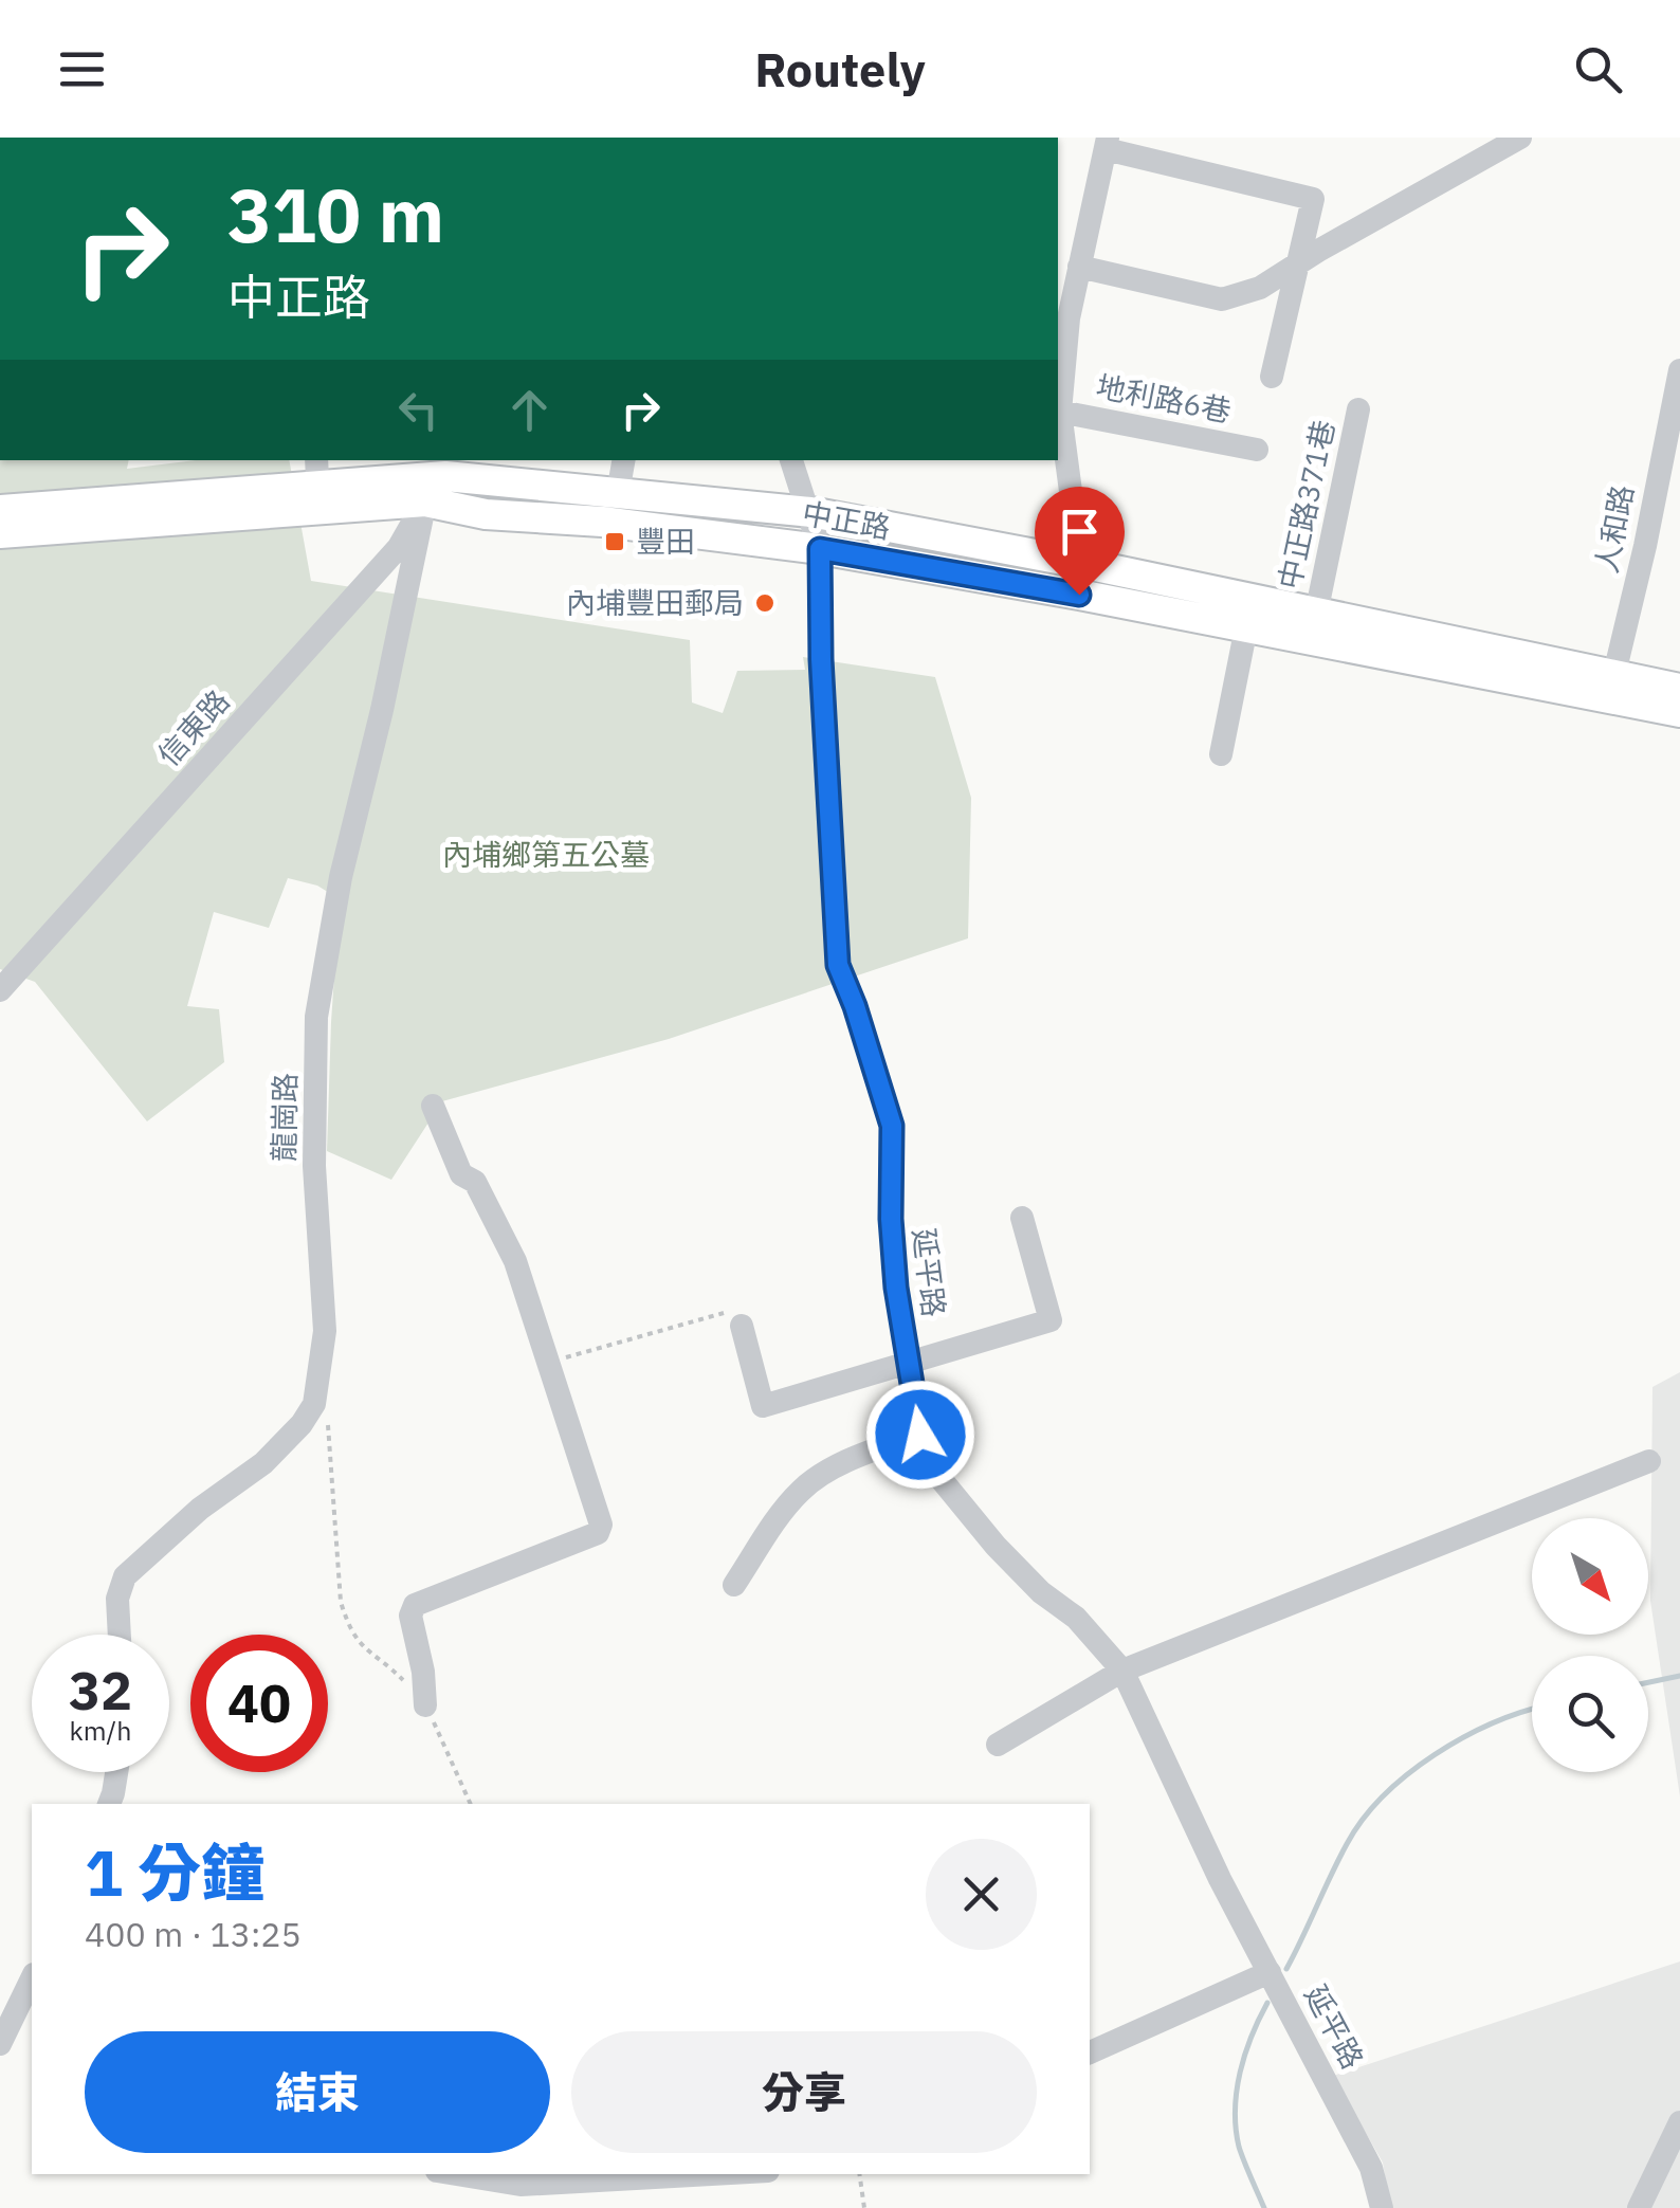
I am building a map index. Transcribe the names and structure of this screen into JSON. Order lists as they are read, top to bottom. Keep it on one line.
{"streets":{"main road":["中正路"],"street":["地利路6巷","中正路371巷","人和路","信東路","龍崗路","延平路"]},"crossings":[["中正路371巷","中正路"],["中正路","人和路"],["中正路","信東路"],["中正路","龍崗路"],["中正路","延平路"],["信東路","龍崗路"]],"parks":["內埔鄉第五公墓"],"places":{"transit":["豐田"],"other":["內埔豐田郵局"]},"north":"bottom right","page":{"header":"Routely","turn":["310 m","中正路"],"speed":"32 km/h","limit":"40","heading":["1 分鐘","400 m · 13:25"],"buttons":["結束","分享"]}}
